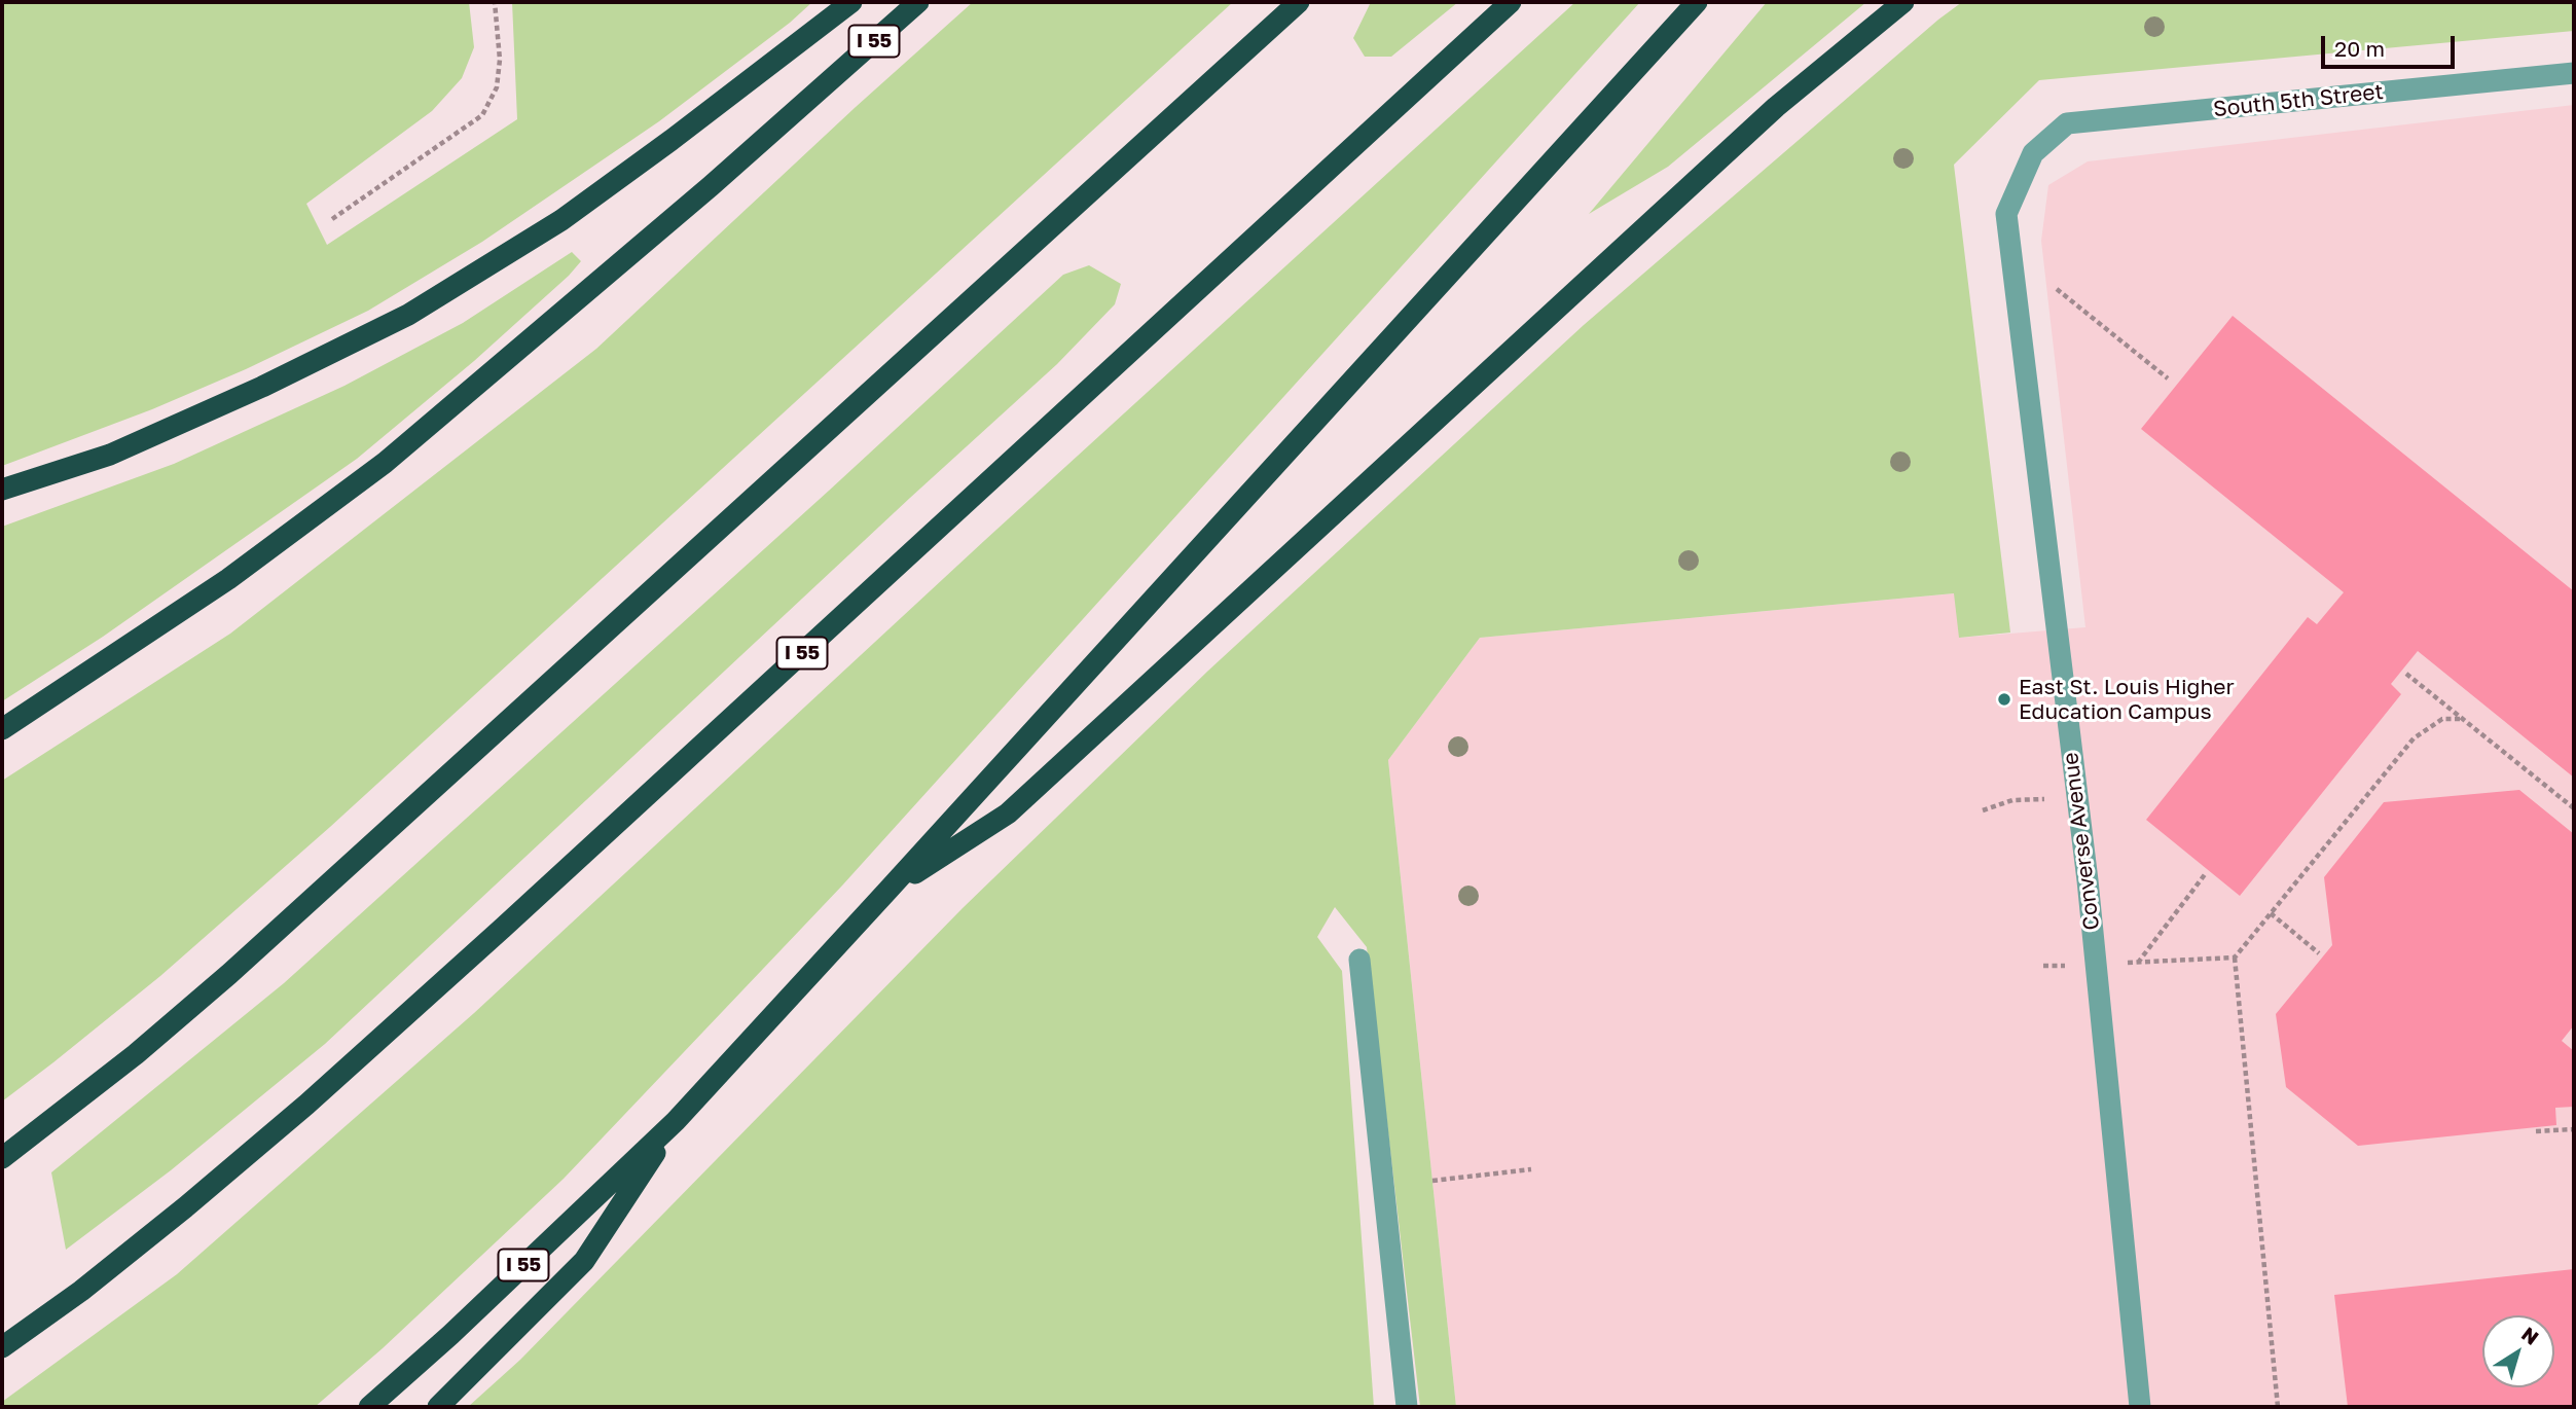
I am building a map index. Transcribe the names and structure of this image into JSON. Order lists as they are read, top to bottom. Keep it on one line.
{"streets":{"highway":["I 55"],"street":["South 5th Street","Converse Avenue"]},"crossings":[["South 5th Street","Converse Avenue"]],"places":["East St. Louis Higher Education Campus"],"scale_bar":"20 m","north":"top right"}
